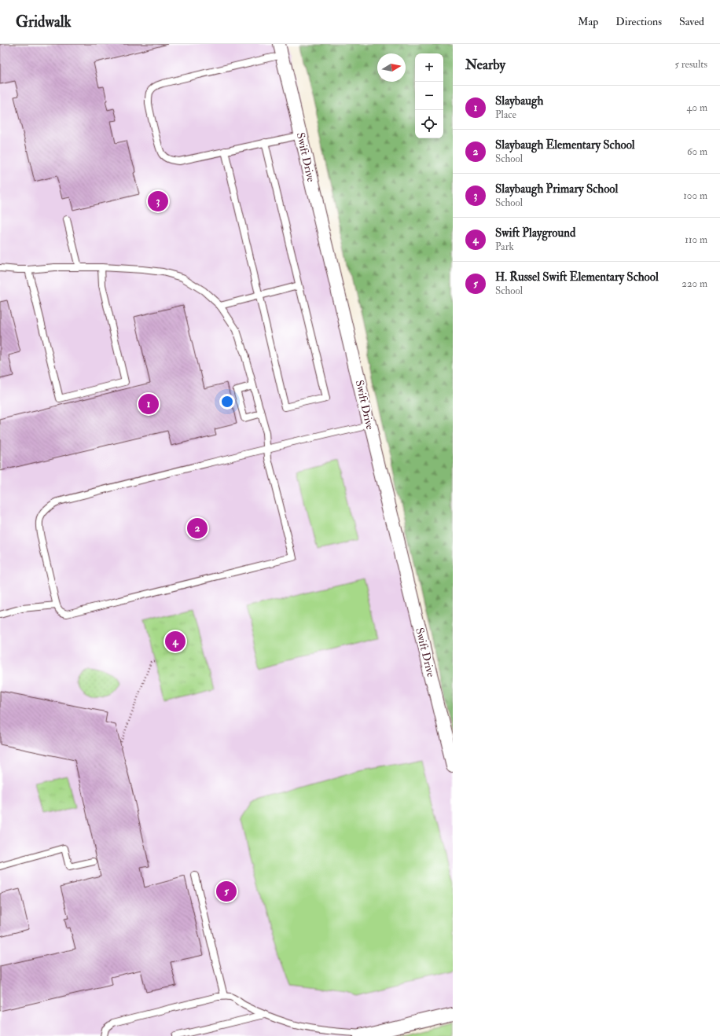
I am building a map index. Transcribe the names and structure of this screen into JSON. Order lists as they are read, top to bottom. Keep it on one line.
{"streets":{"street":["Swift Drive"]},"north":"right","page":{"header":"Gridwalk","nav":["Map","Directions","Saved"],"heading":["Nearby","5 results"],"map_buttons":["+","−"],"list":[{"mark":"1","name":"Slaybaugh","note":"Place","value":"40 m"},{"mark":"2","name":"Slaybaugh Elementary School","note":"School","value":"60 m"},{"mark":"3","name":"Slaybaugh Primary School","note":"School","value":"100 m"},{"mark":"4","name":"Swift Playground","note":"Park","value":"110 m"},{"mark":"5","name":"H. Russel Swift Elementary School","note":"School","value":"220 m"}],"pins":["3","1","2","4","5"]}}
